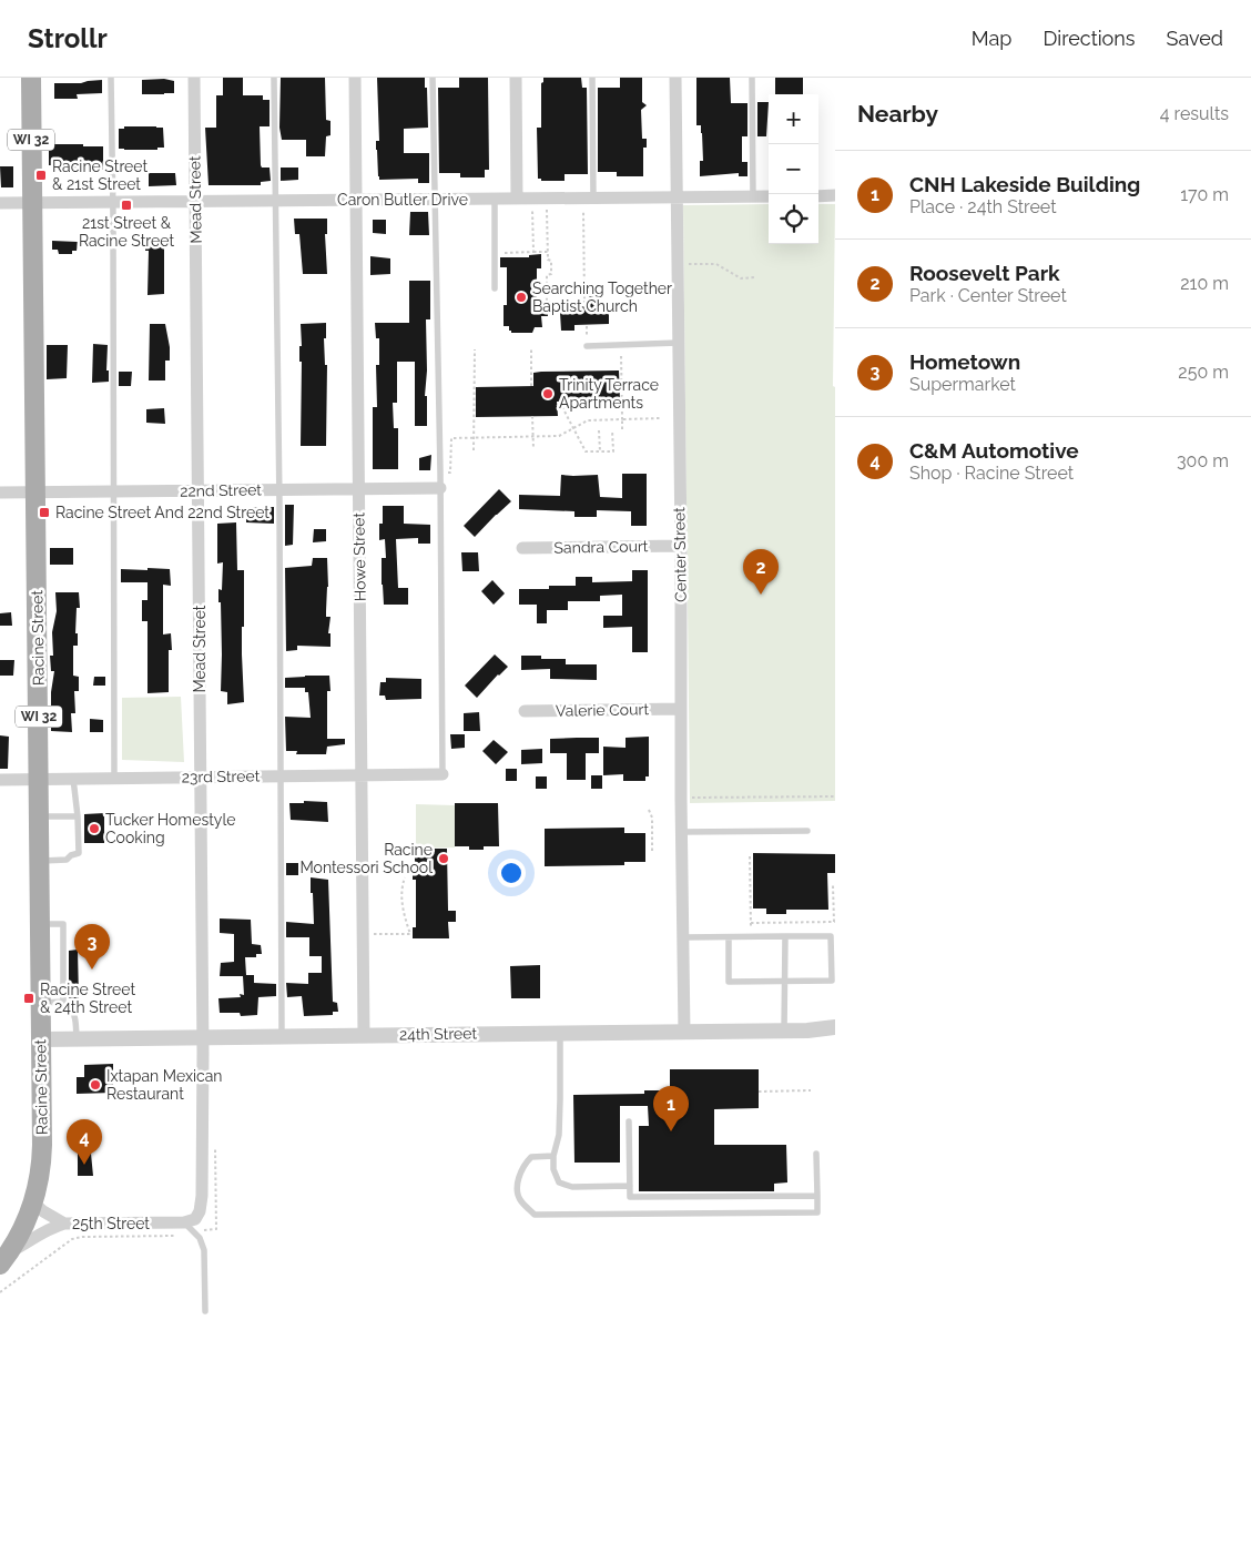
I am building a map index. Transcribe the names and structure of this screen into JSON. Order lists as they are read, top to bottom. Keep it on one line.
{"streets":{"main road":["WI 32","Racine Street"],"street":["Mead Street","Caron Butler Drive","22nd Street","Sandra Court","Center Street","Howe Street","Valerie Court","23rd Street","24th Street","25th Street"]},"crossings":[["Mead Street","Caron Butler Drive"],["Mead Street","22nd Street"],["Mead Street","23rd Street"],["Mead Street","24th Street"],["Mead Street","25th Street"],["Caron Butler Drive","Center Street"],["Caron Butler Drive","Howe Street"],["Caron Butler Drive","Racine Street"],["22nd Street","Howe Street"],["22nd Street","Racine Street"],["Sandra Court","Center Street"],["Center Street","Valerie Court"],["Center Street","24th Street"],["Howe Street","23rd Street"],["Howe Street","24th Street"],["Racine Street","23rd Street"],["Racine Street","24th Street"],["Racine Street","25th Street"]],"places":{"transit":["Racine Street & 21st Street","21st Street & Racine Street","Racine Street And 22nd Street","Racine Street & 24th Street"],"other":["Searching Together Baptist Church","Trinity Terrace Apartments","Tucker Homestyle Cooking","Racine Montessori School","Ixtapan Mexican Restaurant"]},"page":{"header":"Strollr","nav":["Map","Directions","Saved"],"heading":["Nearby","4 results"],"map_buttons":["+","−"],"list":[{"mark":"1","name":"CNH Lakeside Building","note":"Place · 24th Street","value":"170 m"},{"mark":"2","name":"Roosevelt Park","note":"Park · Center Street","value":"210 m"},{"mark":"3","name":"Hometown","note":"Supermarket","value":"250 m"},{"mark":"4","name":"C&M Automotive","note":"Shop · Racine Street","value":"300 m"}],"pins":["2","3","1","4"]}}
